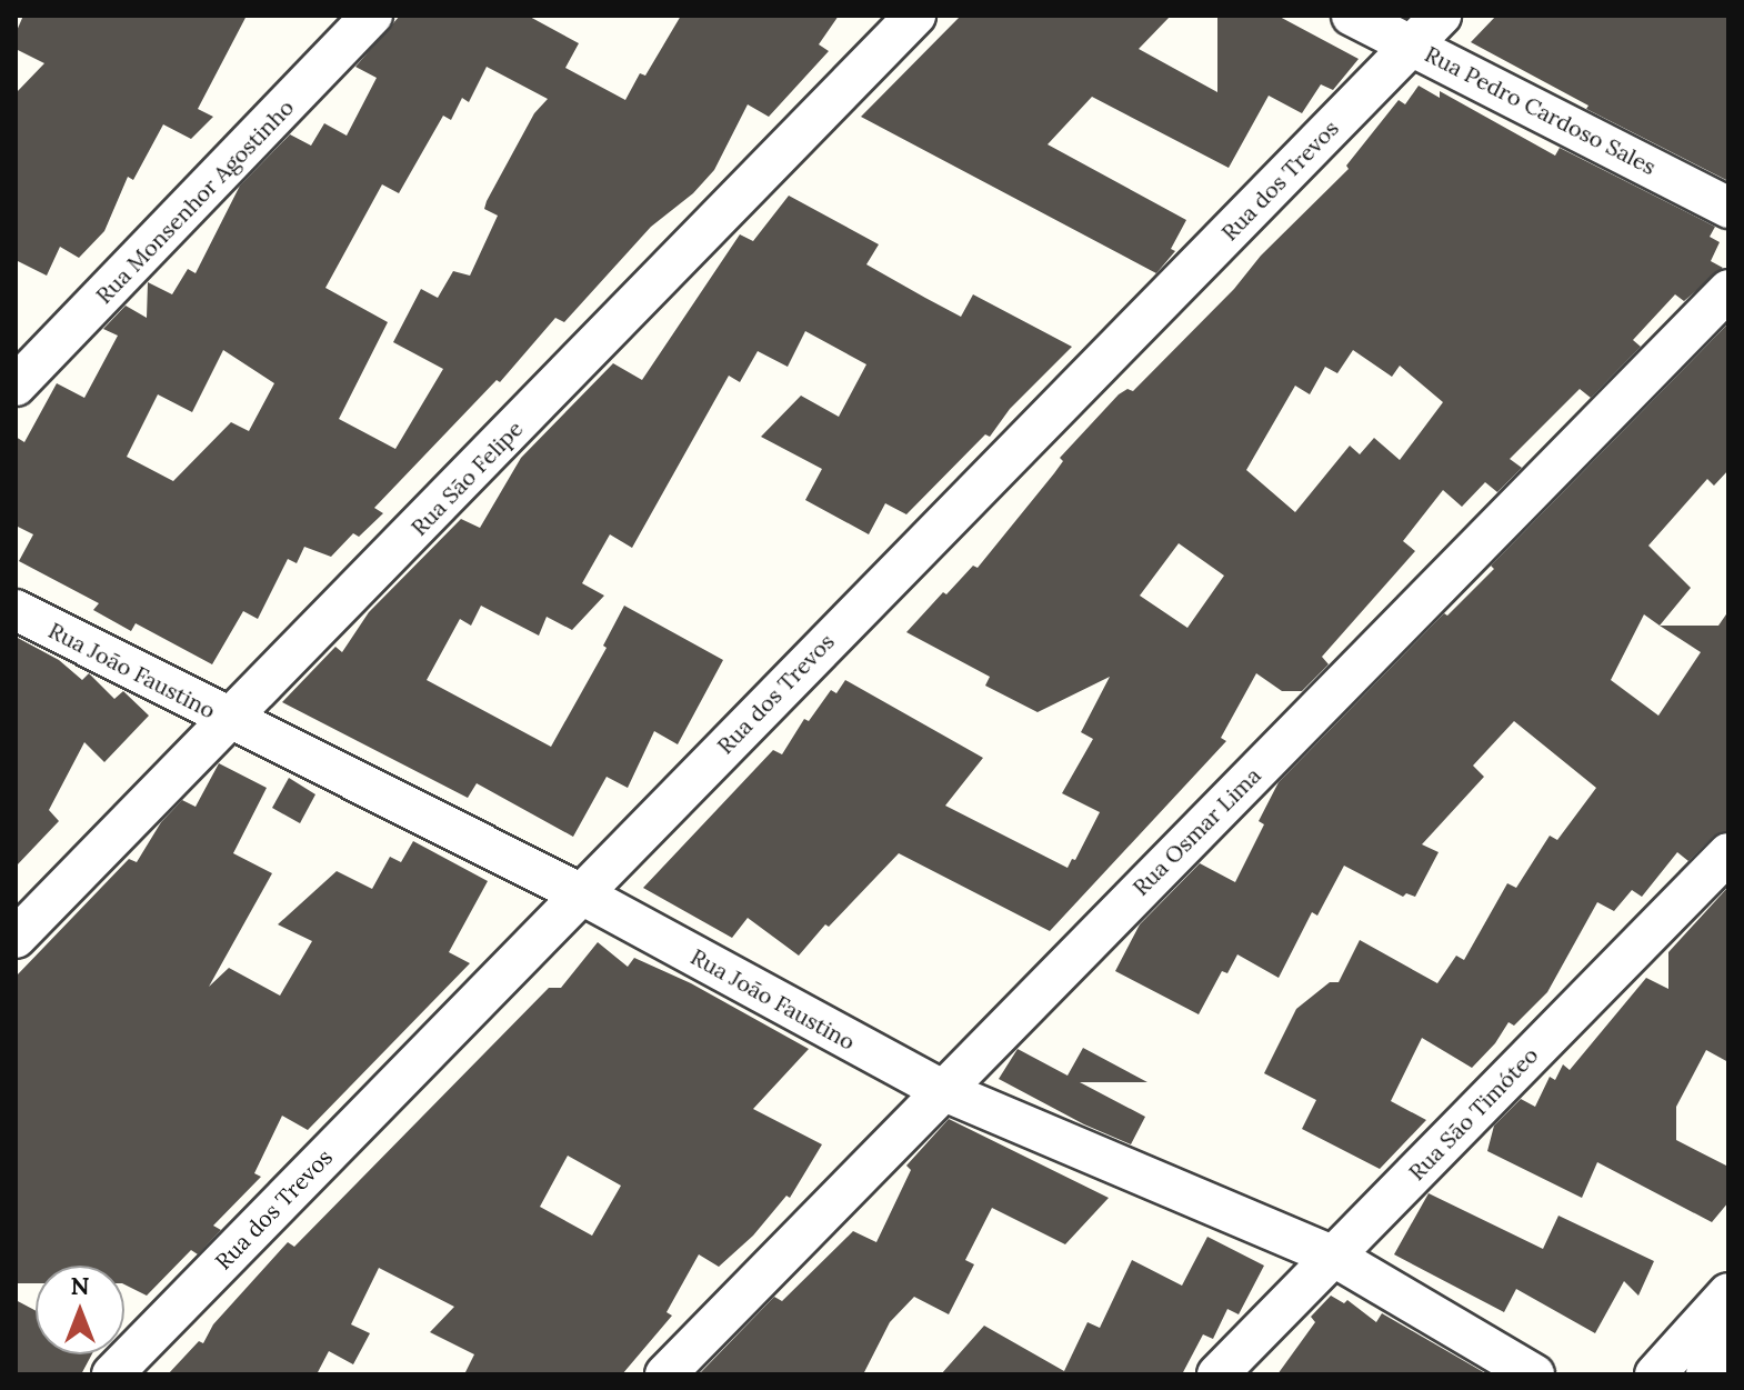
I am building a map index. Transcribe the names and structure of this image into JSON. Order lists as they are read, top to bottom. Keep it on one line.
{"streets":{"street":["Rua Pedro Cardoso Sales","Rua dos Trevos","Rua Monsenhor Agostinho","Rua São Felipe","Rua João Faustino","Rua Osmar Lima","Rua São Timóteo"]},"crossings":[["Rua Pedro Cardoso Sales","Rua dos Trevos"],["Rua dos Trevos","Rua João Faustino"],["Rua São Felipe","Rua João Faustino"],["Rua João Faustino","Rua Osmar Lima"],["Rua João Faustino","Rua São Timóteo"]],"north":"top"}
